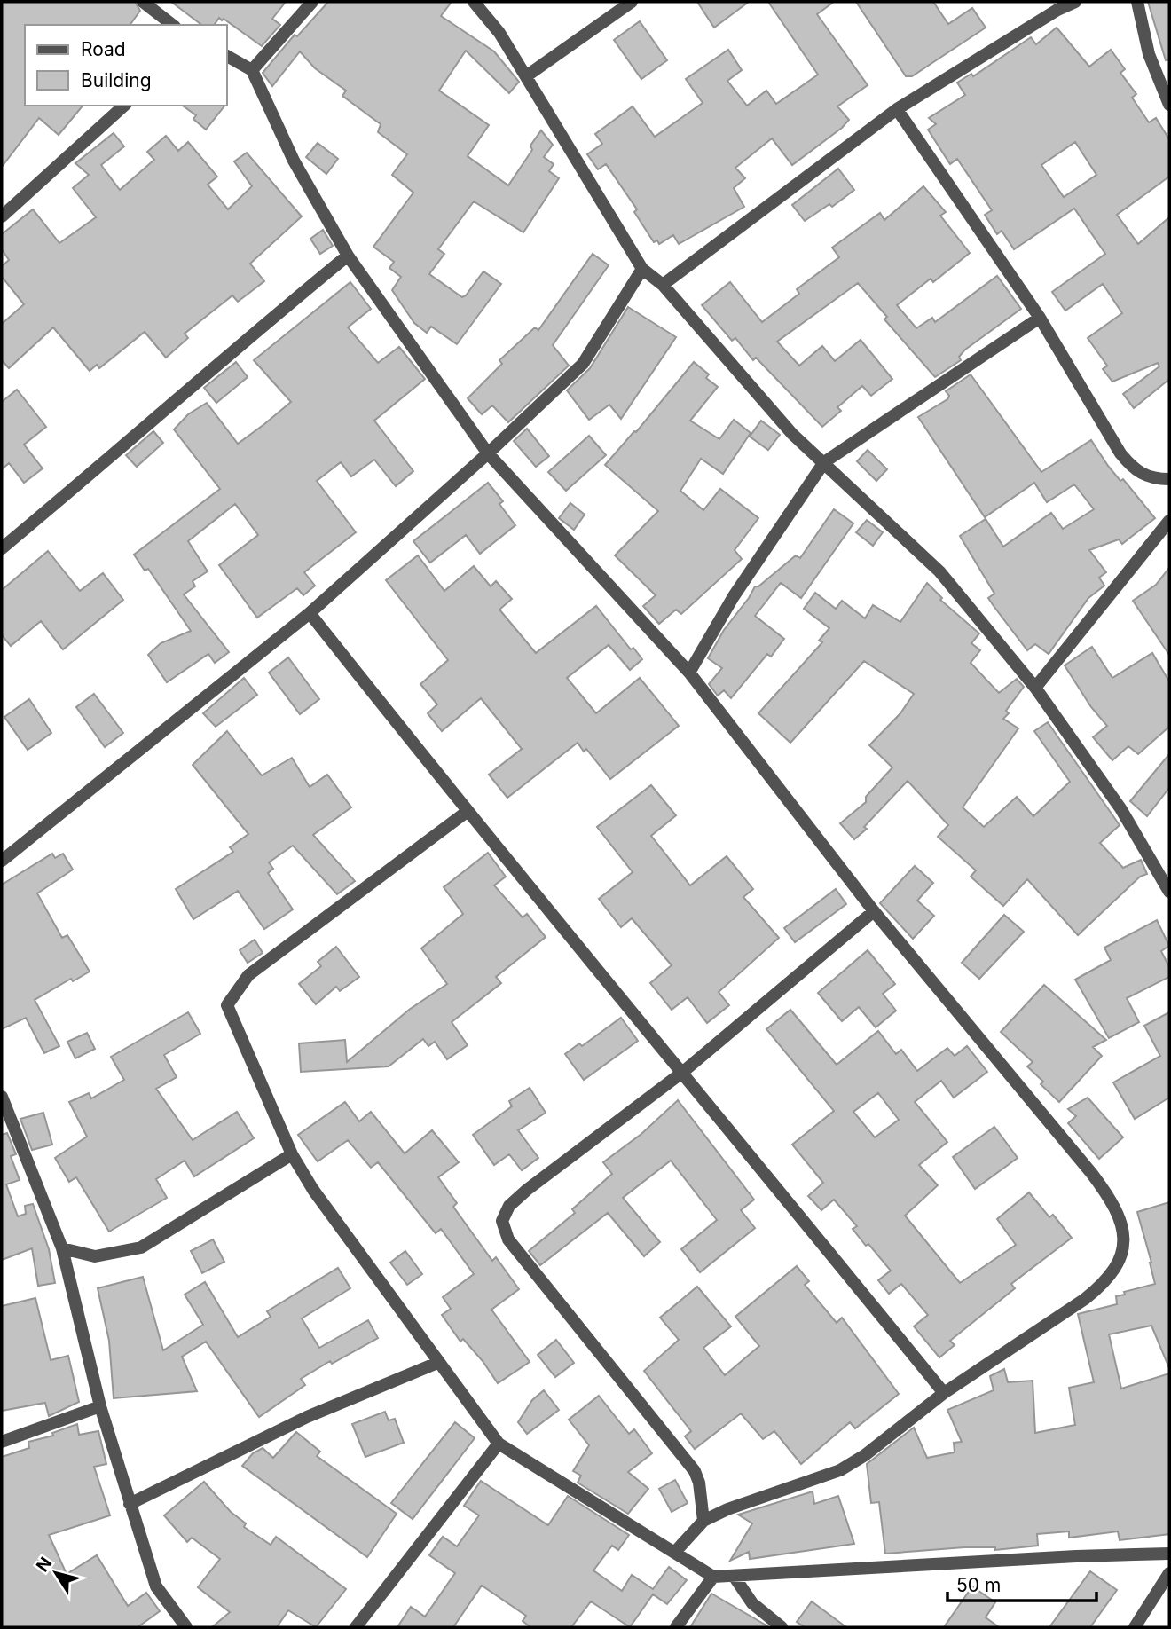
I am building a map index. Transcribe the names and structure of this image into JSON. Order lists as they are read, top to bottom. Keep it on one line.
{"legend":["Road","Building"],"scale_bar":"50 m","north":"top left"}
